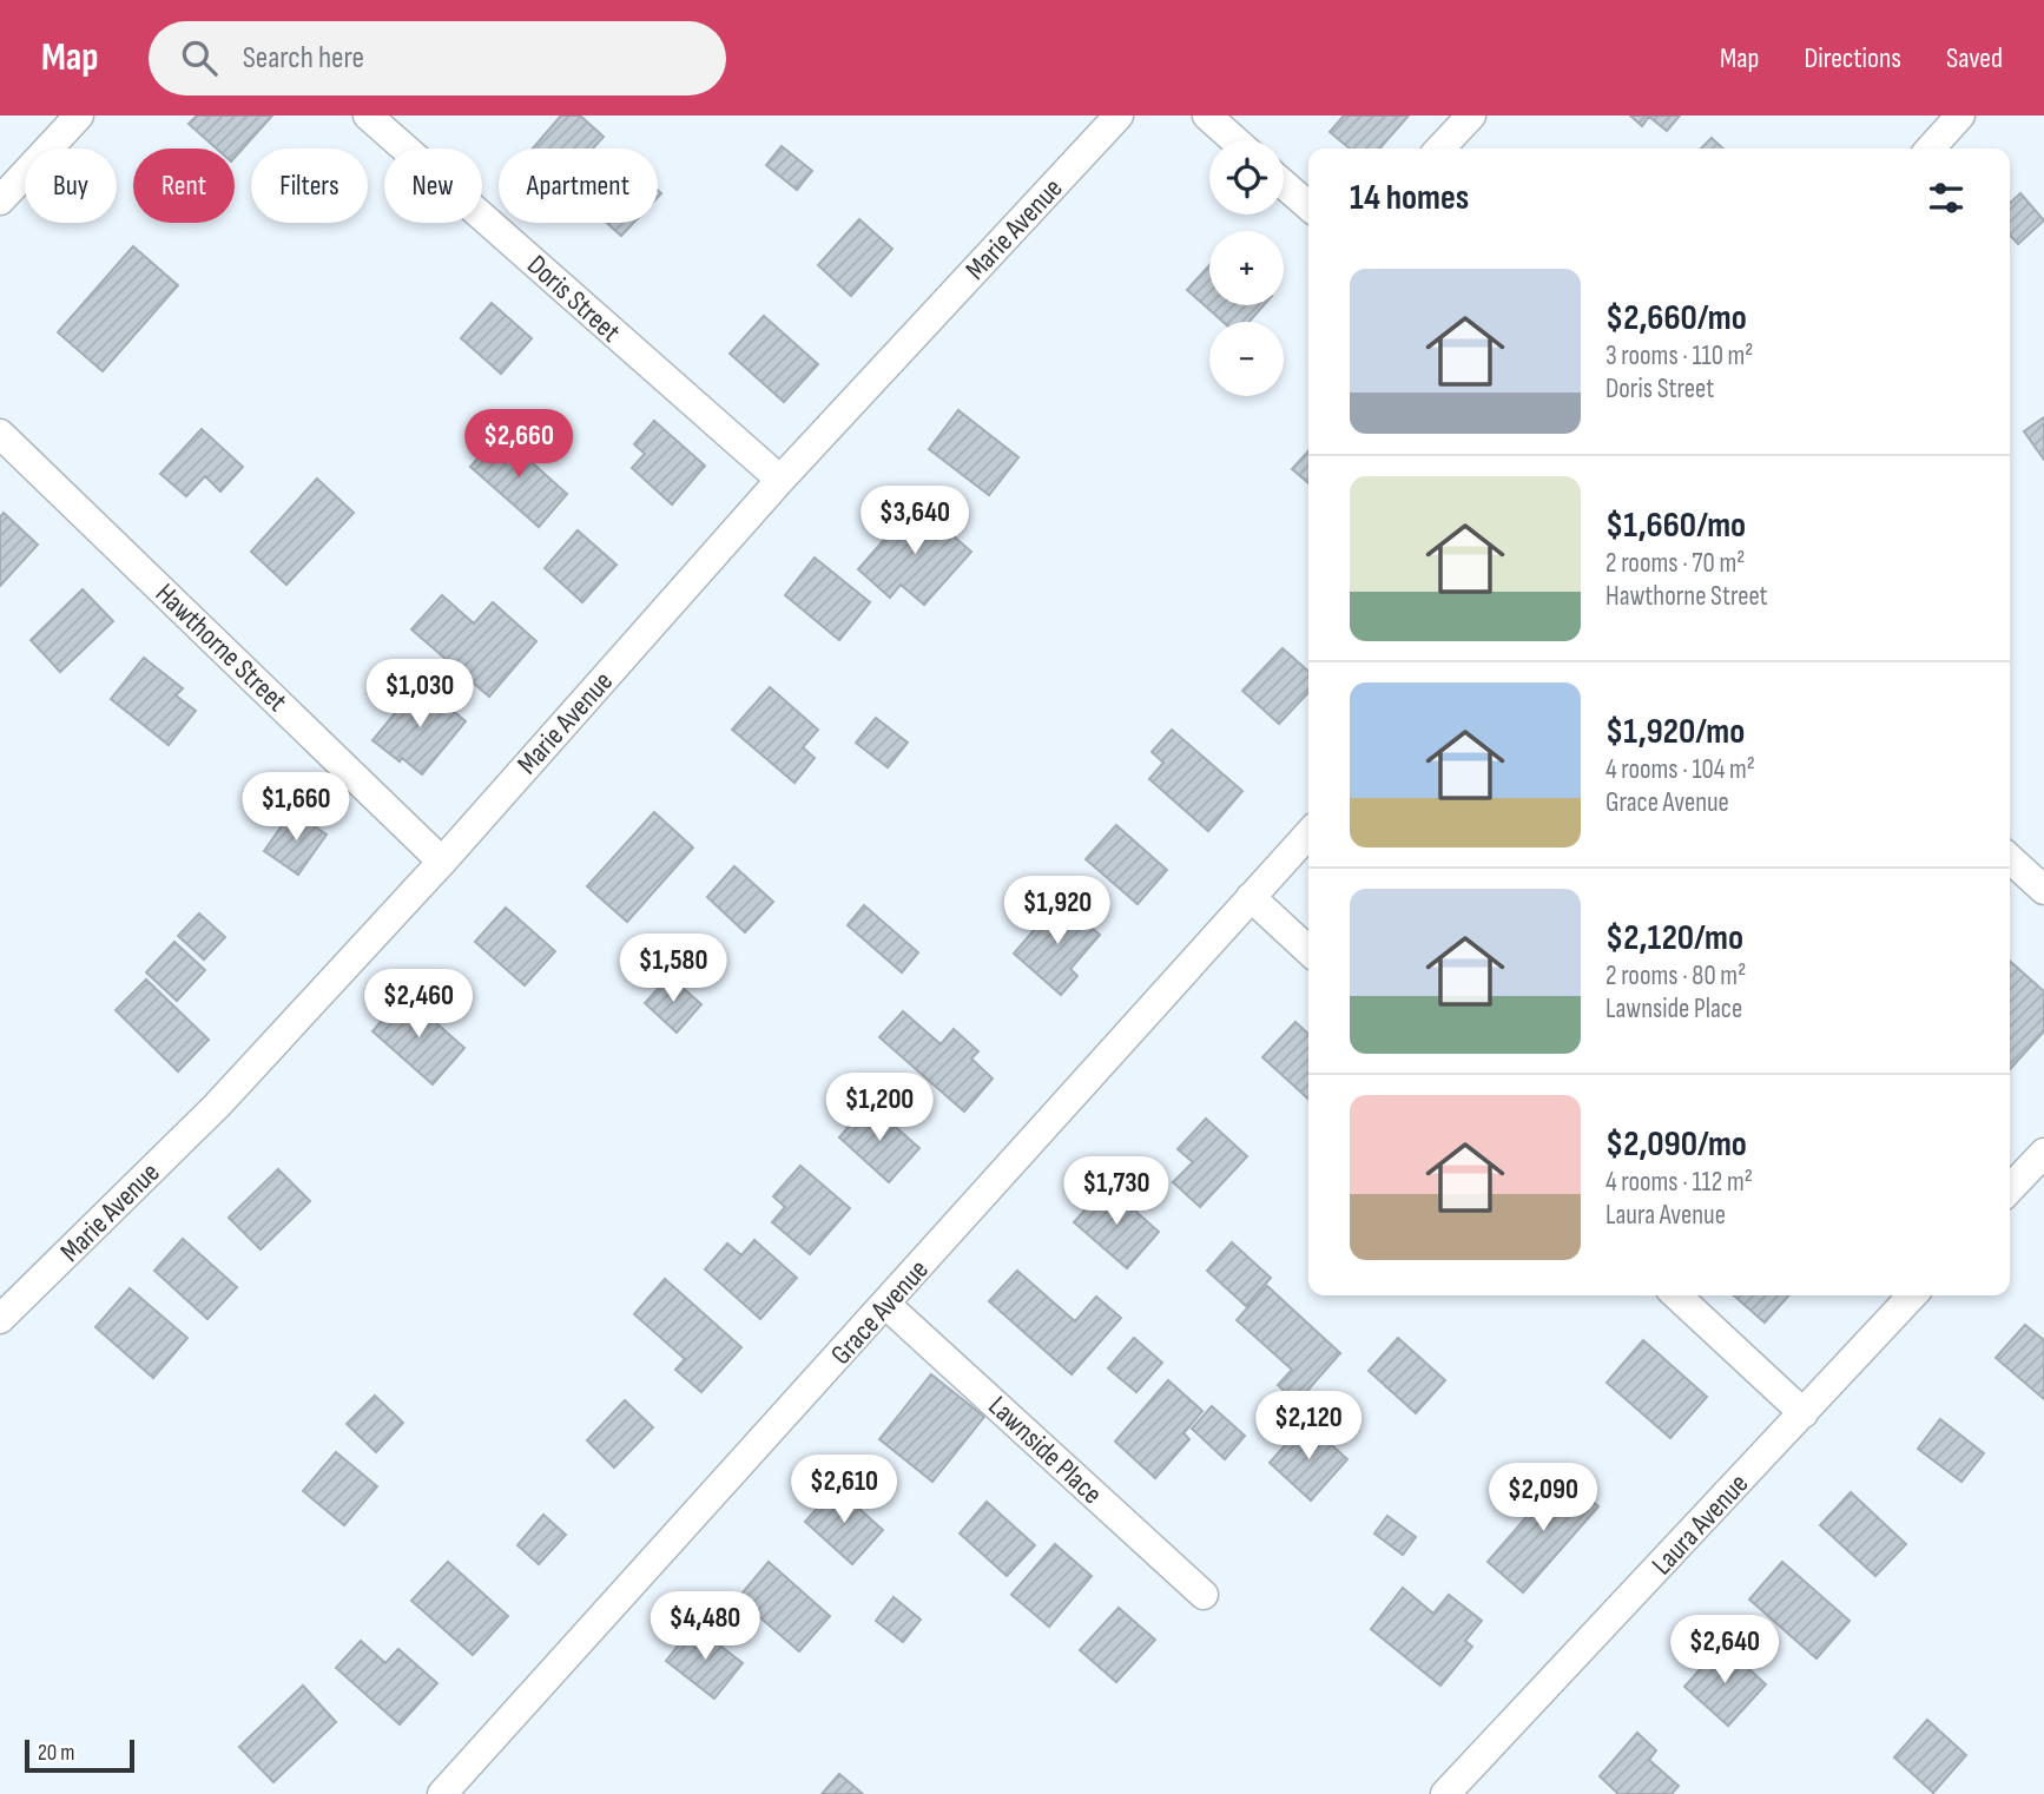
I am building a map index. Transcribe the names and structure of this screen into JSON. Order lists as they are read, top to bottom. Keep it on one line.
{"streets":{"street":["Marie Avenue","Doris Street","Hawthorne Street","Grace Avenue","Lawnside Place","Laura Avenue"]},"crossings":[["Marie Avenue","Doris Street"],["Marie Avenue","Hawthorne Street"],["Grace Avenue","Lawnside Place"]],"scale_bar":"20 m","page":{"header":"Map","search":"Search here","nav":["Map","Directions","Saved"],"map_buttons":["+","−"],"chip":["Buy","Rent","Filters","New","Apartment"],"heading":"14 homes","list":[{"name":"$2,660/mo","note":"3 rooms · 110 m² · Doris Street"},{"name":"$1,660/mo","note":"2 rooms · 70 m² · Hawthorne Street"},{"name":"$1,920/mo","note":"4 rooms · 104 m² · Grace Avenue"},{"name":"$2,120/mo","note":"2 rooms · 80 m² · Lawnside Place"},{"name":"$2,090/mo","note":"4 rooms · 112 m² · Laura Avenue"}],"price":["$2,660","$3,640","$1,030","$1,660","$1,920","$1,580","$2,460","$1,200","$1,730","$2,120","$2,610","$2,090","$4,480","$2,640"],"scale":"20 m"}}
